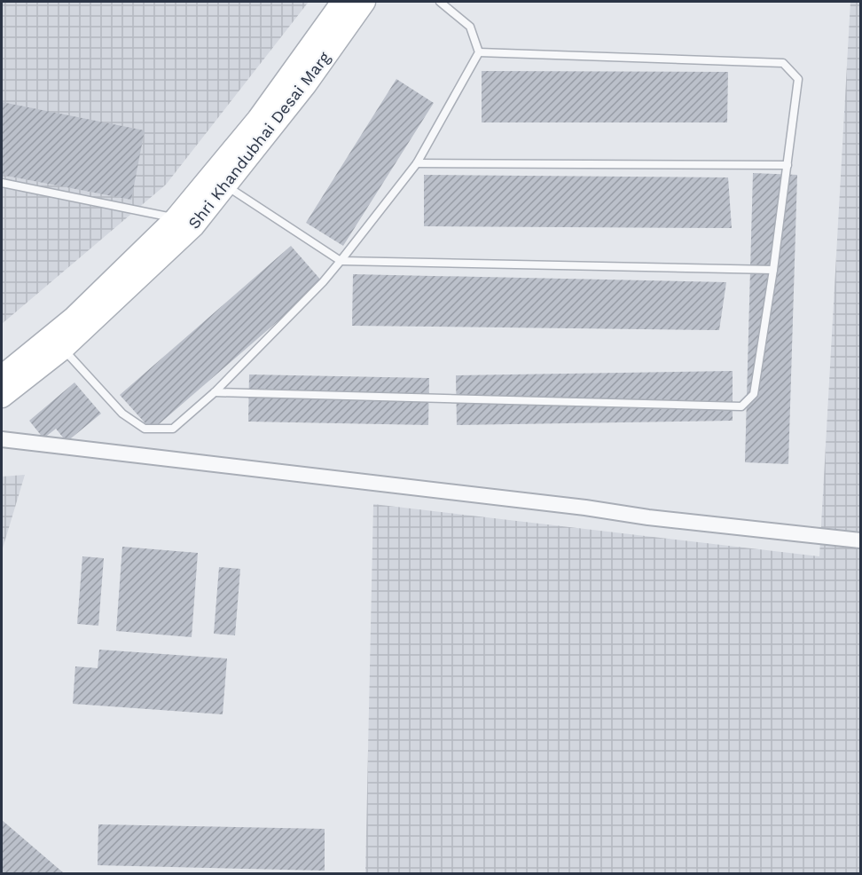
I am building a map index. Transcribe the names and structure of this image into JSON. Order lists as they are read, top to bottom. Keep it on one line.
{"streets":{"main road":["Shri Khandubhai Desai Marg"]}}
